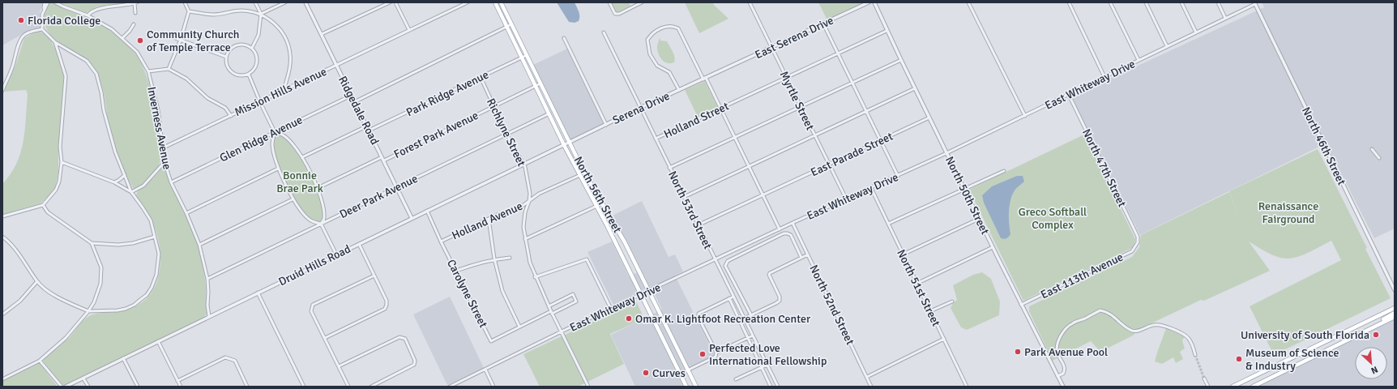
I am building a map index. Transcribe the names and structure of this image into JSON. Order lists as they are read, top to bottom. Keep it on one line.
{"streets":{"main road":["North 56th Street"],"street":["East Serena Drive","East Whiteway Drive","Mission Hills Avenue","Park Ridge Avenue","Myrtle Street","Serena Drive","Ridgedale Road","Holland Street","Inverness Avenue","Richlyne Street","Forest Park Avenue","Glen Ridge Avenue","North 46th Street","East Parade Street","North 47th Street","North 50th Street","Deer Park Avenue","North 53rd Street","Holland Avenue","Druid Hills Road","East 113th Avenue","North 51st Street","Carolyne Street","North 52nd Street"]},"crossings":[["East Serena Drive","Myrtle Street"],["East Serena Drive","Serena Drive"],["East Whiteway Drive","Myrtle Street"],["East Whiteway Drive","Richlyne Street"],["East Whiteway Drive","North 46th Street"],["East Whiteway Drive","North 47th Street"],["East Whiteway Drive","North 56th Street"],["East Whiteway Drive","North 50th Street"],["East Whiteway Drive","North 53rd Street"],["East Whiteway Drive","North 51st Street"],["East Whiteway Drive","North 52nd Street"],["Mission Hills Avenue","Ridgedale Road"],["Mission Hills Avenue","Inverness Avenue"],["Park Ridge Avenue","Ridgedale Road"],["Park Ridge Avenue","Richlyne Street"],["Park Ridge Avenue","North 56th Street"],["Myrtle Street","Holland Street"],["Myrtle Street","East Parade Street"],["Serena Drive","North 56th Street"],["Serena Drive","North 53rd Street"],["Serena Drive","Druid Hills Road"],["Ridgedale Road","Forest Park Avenue"],["Ridgedale Road","Glen Ridge Avenue"],["Ridgedale Road","Deer Park Avenue"],["Ridgedale Road","Druid Hills Road"],["Holland Street","North 50th Street"],["Holland Street","North 53rd Street"],["Inverness Avenue","Glen Ridge Avenue"],["Inverness Avenue","Deer Park Avenue"],["Inverness Avenue","Druid Hills Road"],["Richlyne Street","Forest Park Avenue"],["Richlyne Street","Deer Park Avenue"],["Richlyne Street","Holland Avenue"],["Richlyne Street","Druid Hills Road"],["Forest Park Avenue","North 56th Street"],["East Parade Street","North 50th Street"],["East Parade Street","North 53rd Street"],["North 47th Street","East 113th Avenue"],["North 56th Street","Deer Park Avenue"],["North 56th Street","Holland Avenue"],["North 56th Street","Druid Hills Road"],["North 50th Street","East 113th Avenue"],["Holland Avenue","Carolyne Street"],["Druid Hills Road","Carolyne Street"]],"parks":["Bonnie Brae Park","Renaissance Fairground","Greco Softball Complex"],"places":["Florida College","Community Church of Temple Terrace","Omar K. Lightfoot Recreation Center","University of South Florida","Park Avenue Pool","Perfected Love International Fellowship","Museum of Science & Industry","Curves"],"north":"bottom right"}
